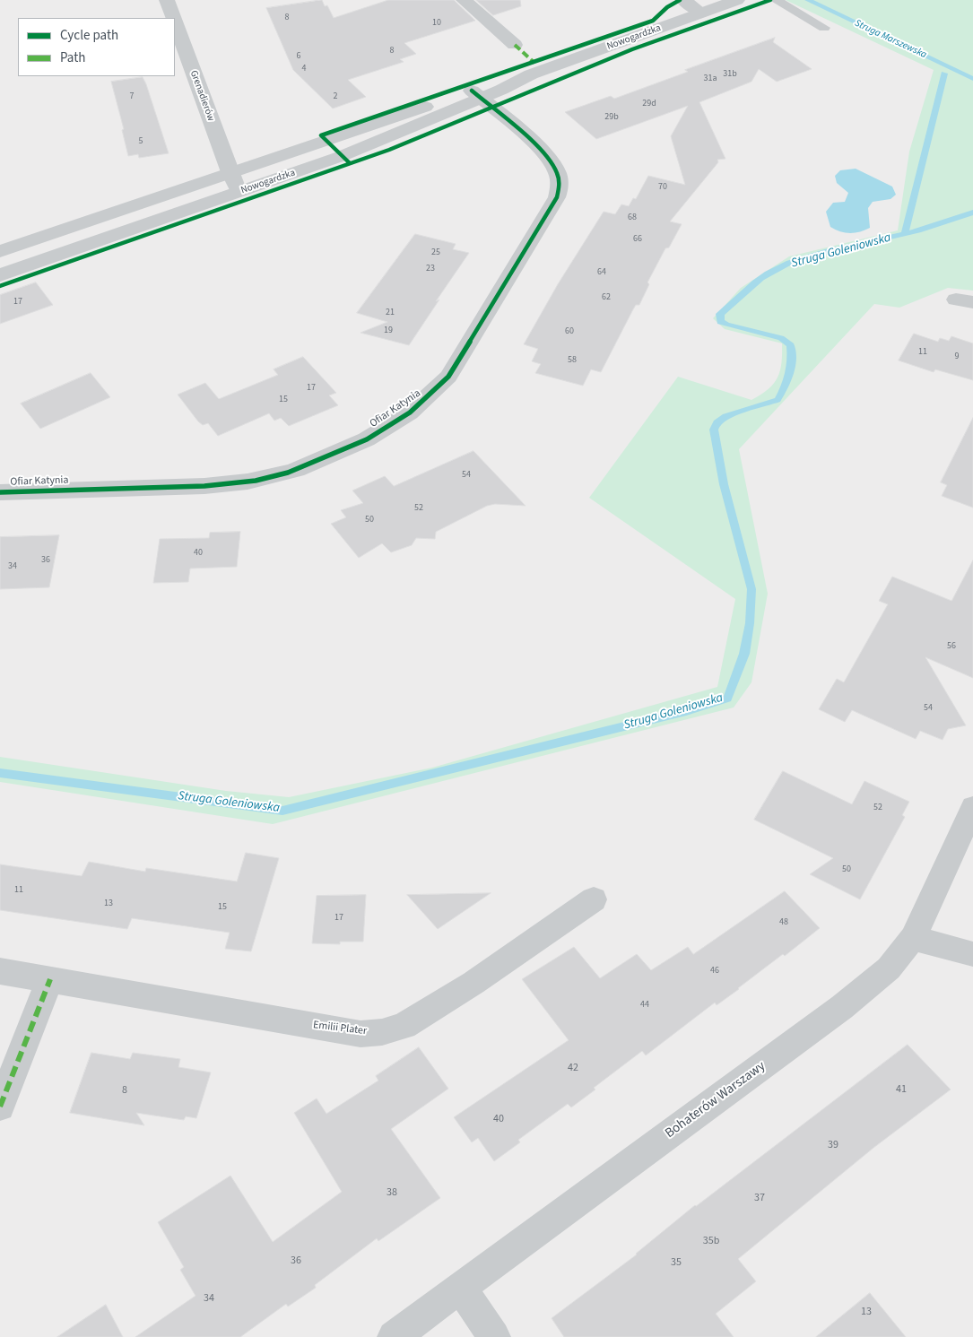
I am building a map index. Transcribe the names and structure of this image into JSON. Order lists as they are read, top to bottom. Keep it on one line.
{"streets":{"street":["Nowogardzka","Grenadierów","Ofiar Katynia","Emilii Plater","Bohaterów Warszawy"]},"crossings":[["Nowogardzka","Grenadierów"],["Nowogardzka","Ofiar Katynia"]],"water":["Struga Marszewska","Struga Goleniowska"],"house_numbers":["8","10","8","6","4","31b","31a","7","2","29d","29b","5","70","68","66","25","23","64","62","17","21","19","60","11","9","58","17","15","54","52","50","40","36","34","56","54","52","50","11","13","15","17","48","46","44","42","41","8","40","39","38","37","35b","36","35","34","13"],"legend":["Cycle path","Path"]}
